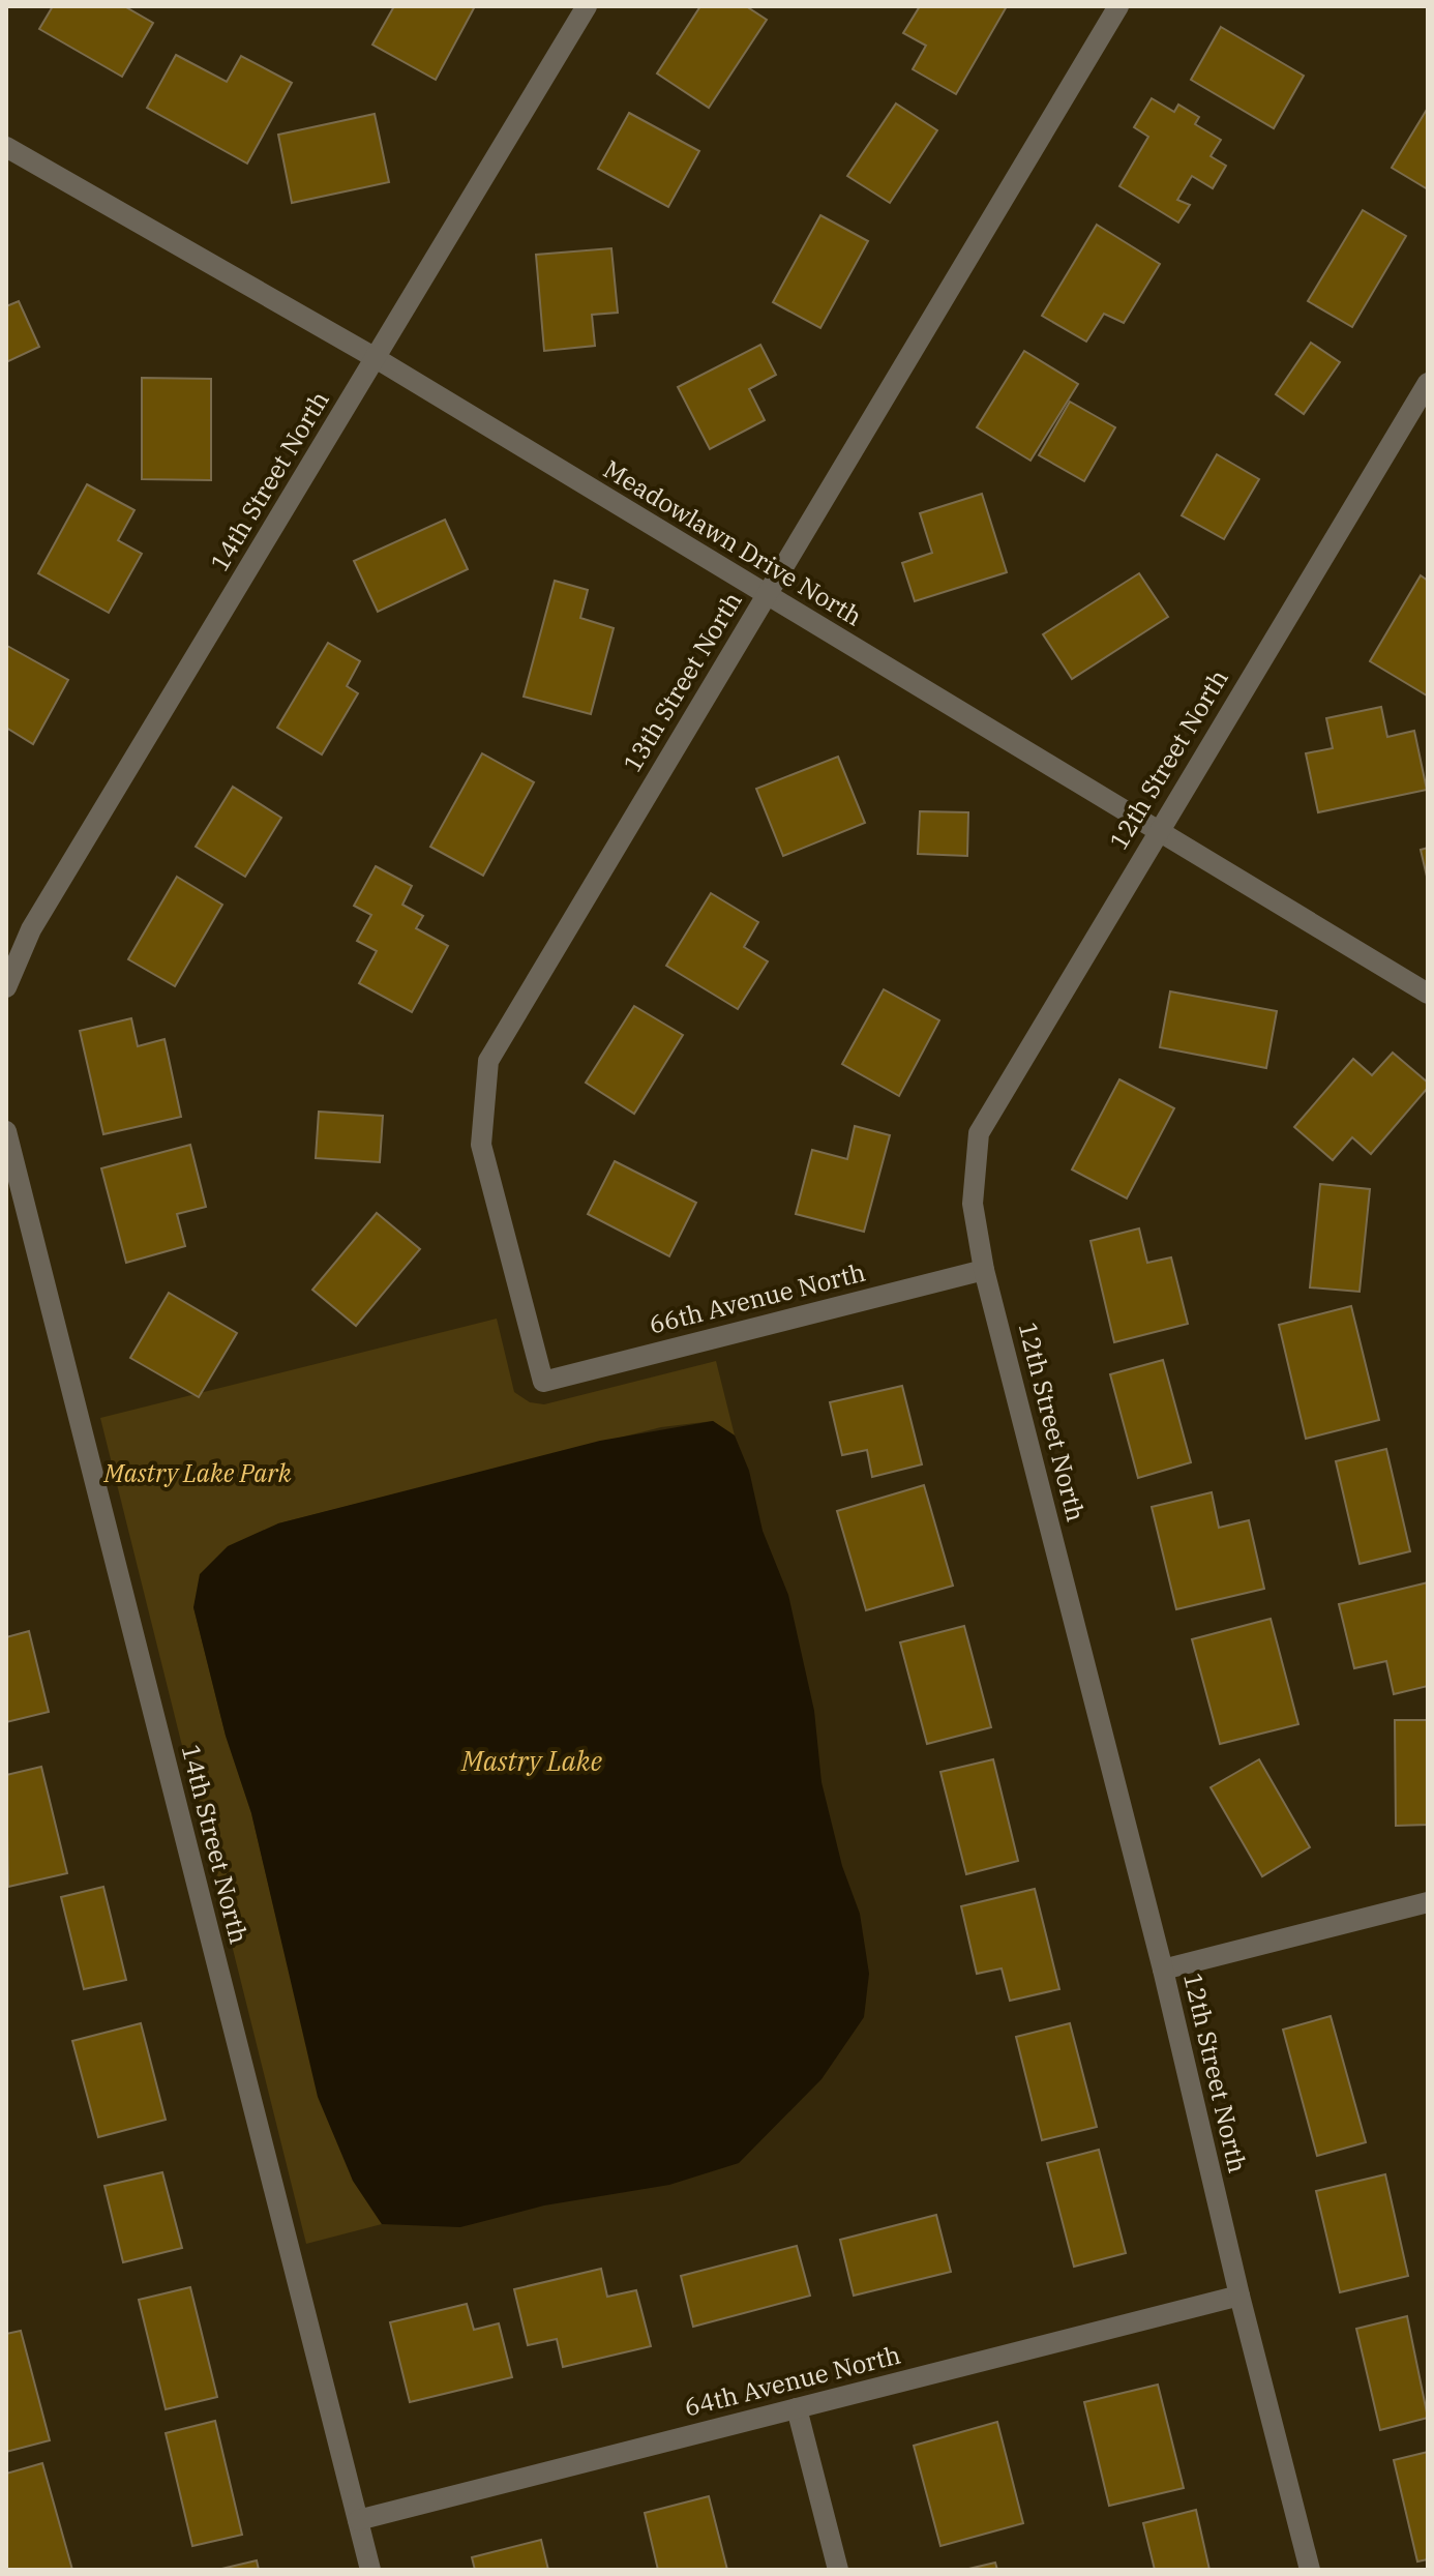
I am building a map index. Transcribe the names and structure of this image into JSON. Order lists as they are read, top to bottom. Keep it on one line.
{"streets":{"street":["14th Street North","Meadowlawn Drive North","13th Street North","12th Street North","66th Avenue North","64th Avenue North"]},"crossings":[["14th Street North","Meadowlawn Drive North"],["14th Street North","64th Avenue North"],["Meadowlawn Drive North","13th Street North"],["Meadowlawn Drive North","12th Street North"],["13th Street North","66th Avenue North"],["12th Street North","66th Avenue North"],["12th Street North","64th Avenue North"]],"water":["Mastry Lake"],"parks":["Mastry Lake Park"]}
